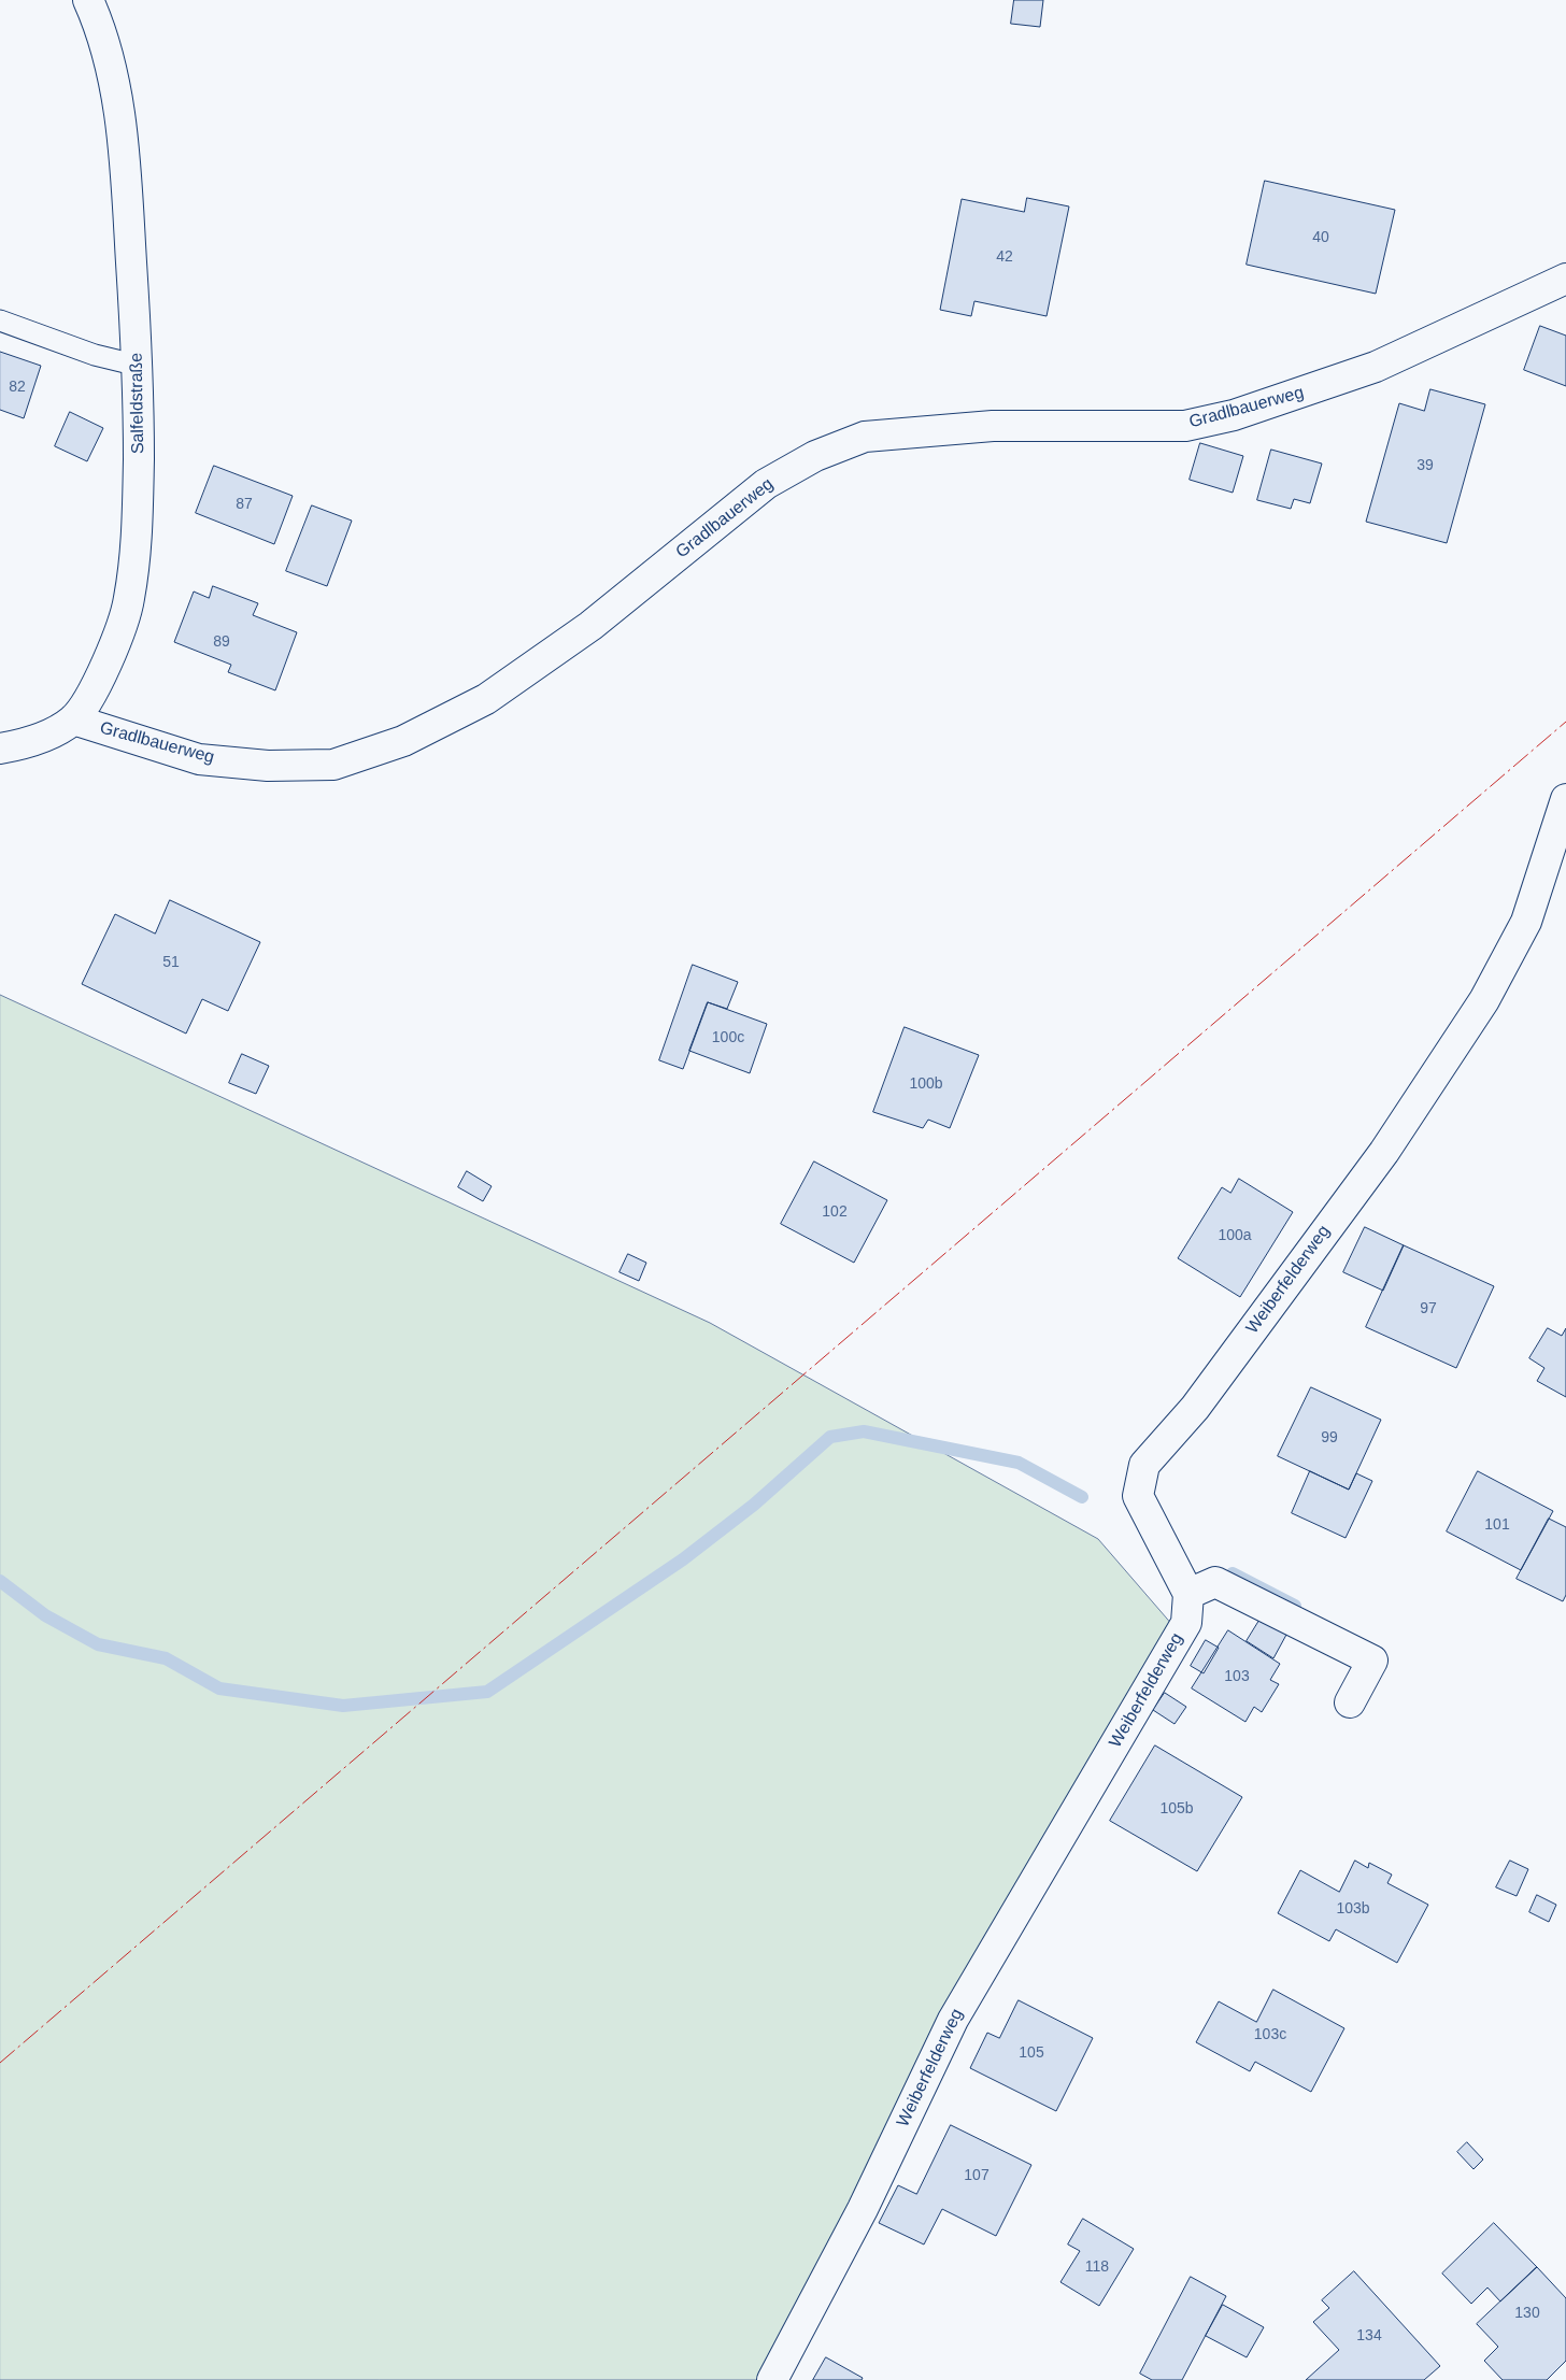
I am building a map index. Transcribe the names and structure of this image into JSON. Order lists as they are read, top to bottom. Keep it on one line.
{"streets":{"street":["Salfeldstraße","Gradlbauerweg","Weiberfelderweg"]},"crossings":[["Salfeldstraße","Gradlbauerweg"]],"house_numbers":["40","42","82","39","87","89","51","100c","100b","102","100a","97","99","101","103","105b","103b","103c","105","107","118","130","134"]}
